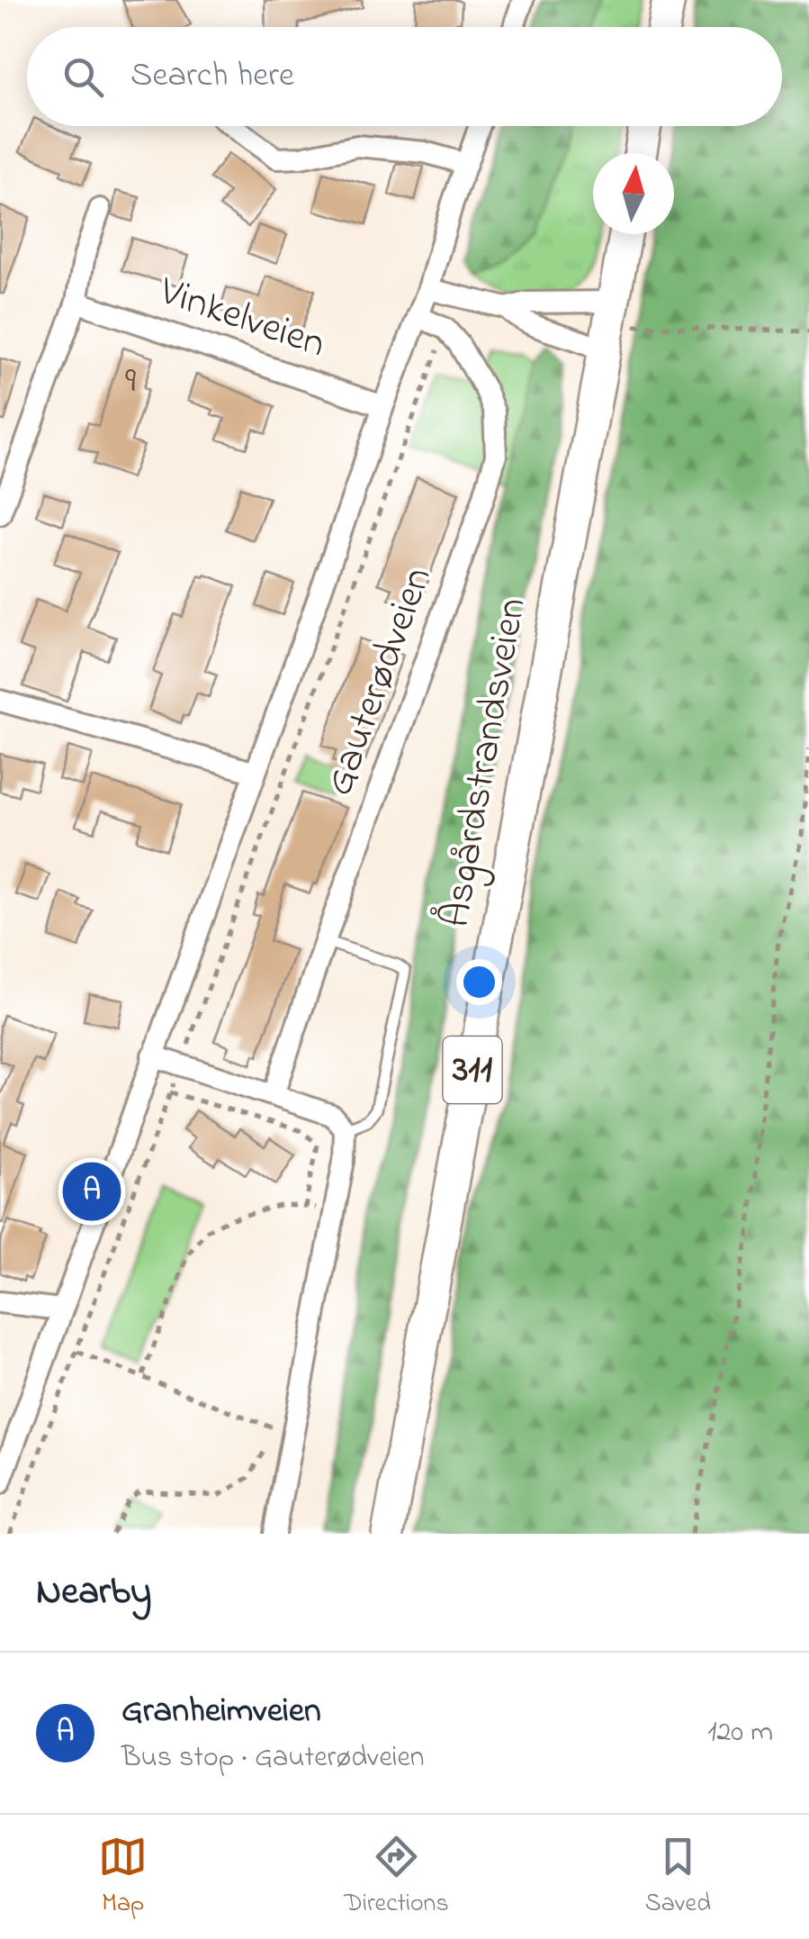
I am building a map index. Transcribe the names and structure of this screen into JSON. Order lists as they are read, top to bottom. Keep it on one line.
{"streets":{"main road":["Åsgårdstrandsveien","311"],"street":["Vinkelveien","Gauterødveien"]},"house_numbers":["9"],"north":"top","page":{"search":"Search here","pins":"A","heading":"Nearby","list":[{"mark":"A","name":"Granheimveien","note":"Bus stop · Gauterødveien","value":"120 m"}],"nav":["Map","Directions","Saved"]}}
